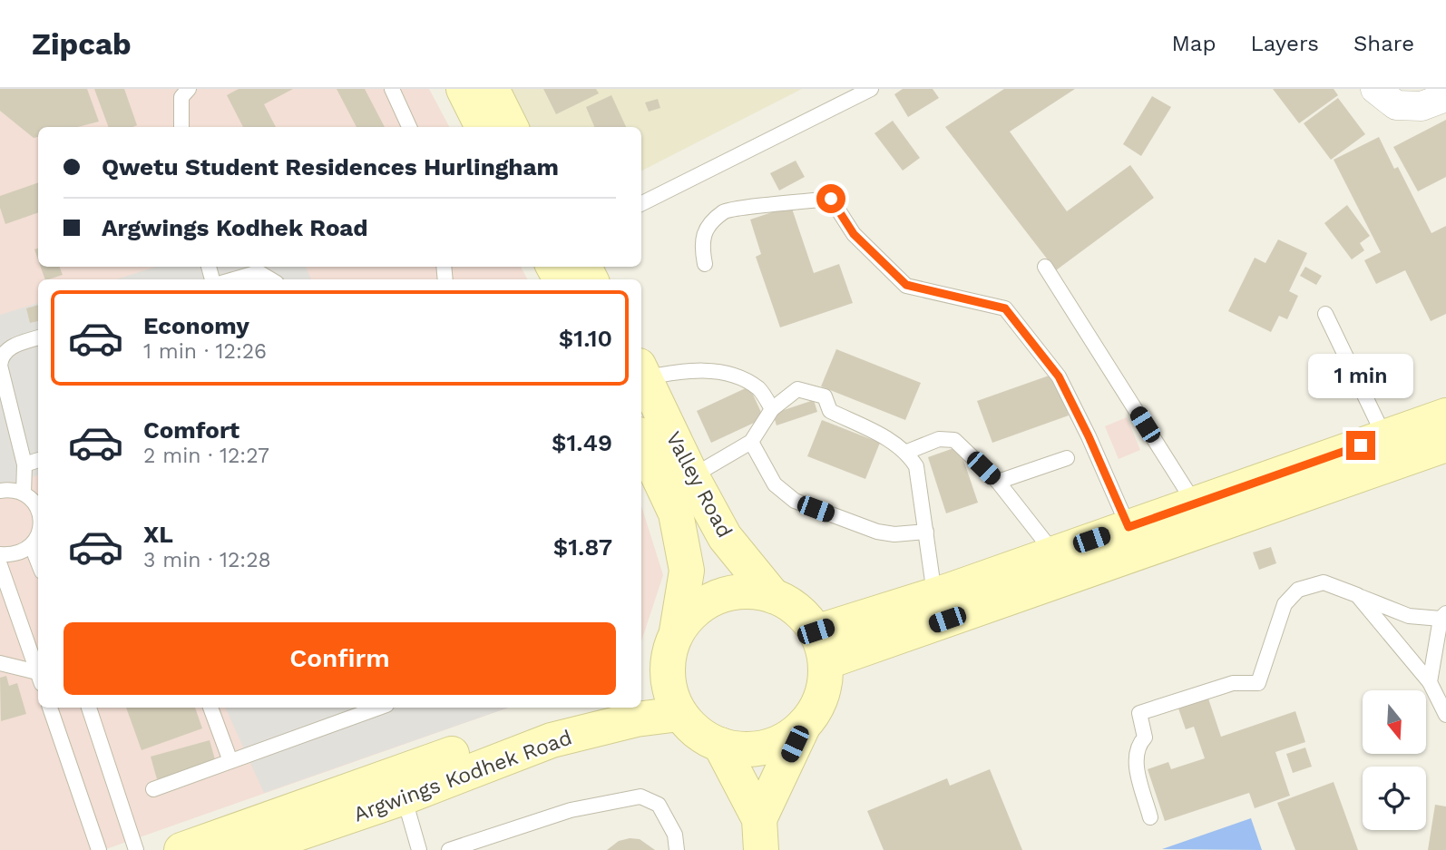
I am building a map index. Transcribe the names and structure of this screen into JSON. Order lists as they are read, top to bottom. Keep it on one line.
{"streets":{"main road":["Valley Road","Argwings Kodhek Road"]},"crossings":[["Valley Road","Argwings Kodhek Road"]],"north":"bottom","page":{"header":"Zipcab","nav":["Map","Layers","Share"],"banner":["Qwetu Student Residences Hurlingham","Argwings Kodhek Road"],"list":[{"name":"Economy","note":"1 min · 12:26","value":"$1.10"},{"name":"Comfort","note":"2 min · 12:27","value":"$1.49"},{"name":"XL","note":"3 min · 12:28","value":"$1.87"}],"bubble":"1 min","buttons":"Confirm"}}
